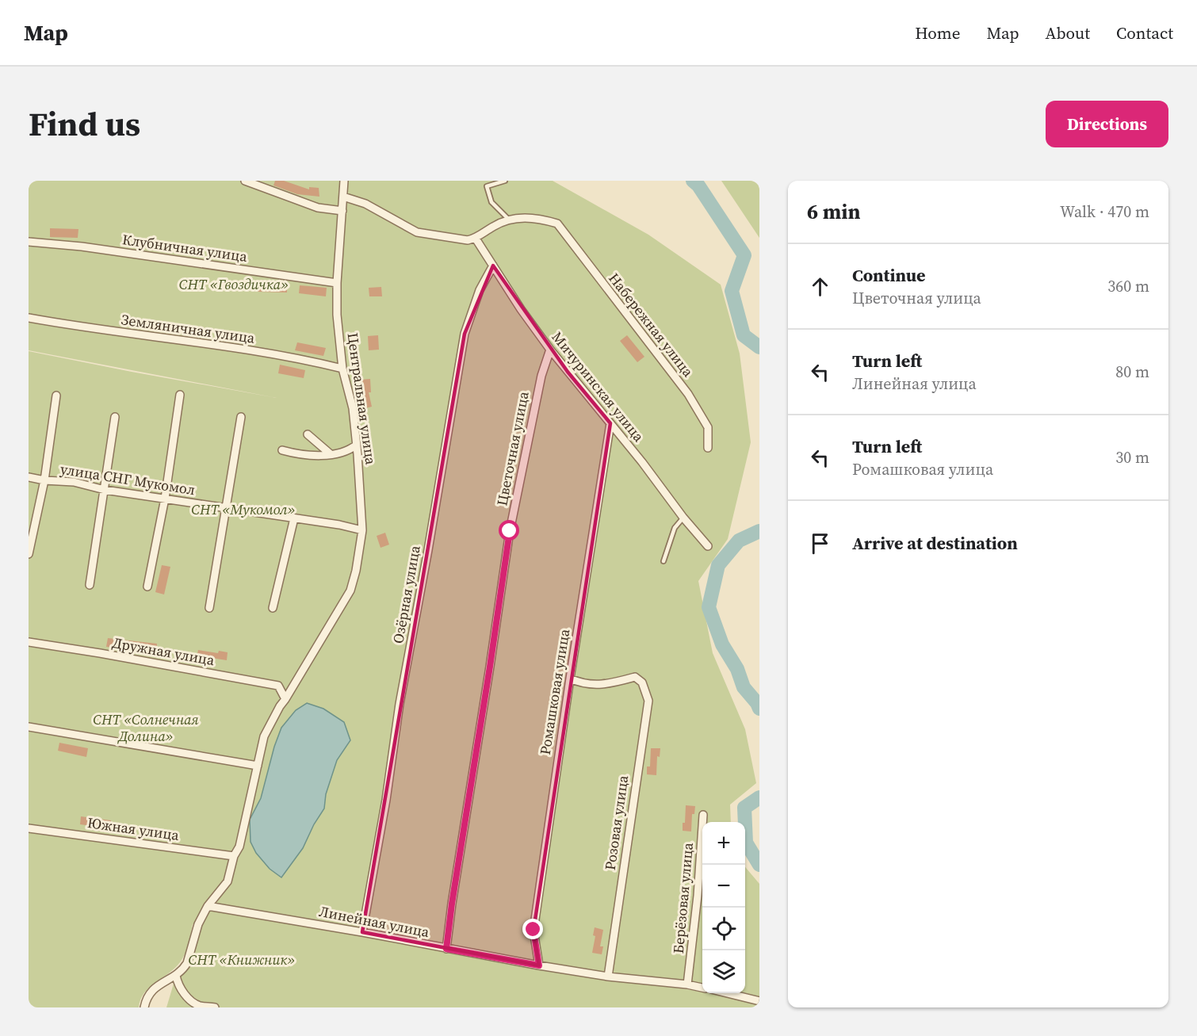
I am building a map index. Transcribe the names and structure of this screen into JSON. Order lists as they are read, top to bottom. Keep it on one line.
{"streets":{"street":["Клубничная улица","Набережная улица","Земляничная улица","Мичуринская улица","Центральная улица","Цветочная улица","улица СНГ Мукомол","Озёрная улица","Дружная улица","Ромашковая улица","Розовая улица","Южная улица","Берёзовая улица","Линейная улица"]},"crossings":[["Клубничная улица","Центральная улица"],["Земляничная улица","Центральная улица"],["Мичуринская улица","Цветочная улица"],["Мичуринская улица","Озёрная улица"],["Мичуринская улица","Ромашковая улица"],["Центральная улица","улица СНГ Мукомол"],["Центральная улица","Дружная улица"],["Центральная улица","Южная улица"],["Центральная улица","Линейная улица"],["Цветочная улица","Линейная улица"],["Озёрная улица","Линейная улица"],["Ромашковая улица","Розовая улица"],["Ромашковая улица","Линейная улица"],["Розовая улица","Линейная улица"],["Берёзовая улица","Линейная улица"]],"parks":["СНТ «Гвоздичка»","СНТ «Мукомол»","СНТ «Солнечная Долина»","СНТ «Книжник»"],"page":{"header":"Map","nav":["Home","Map","About","Contact"],"title":"Find us","buttons":"Directions","heading":["6 min","Walk · 470 m"],"list":[["Continue","Цветочная улица","360 m"],["Turn left","Линейная улица","80 m"],["Turn left","Ромашковая улица","30 m"],"Arrive at destination"],"map_buttons":["+","−"]}}
